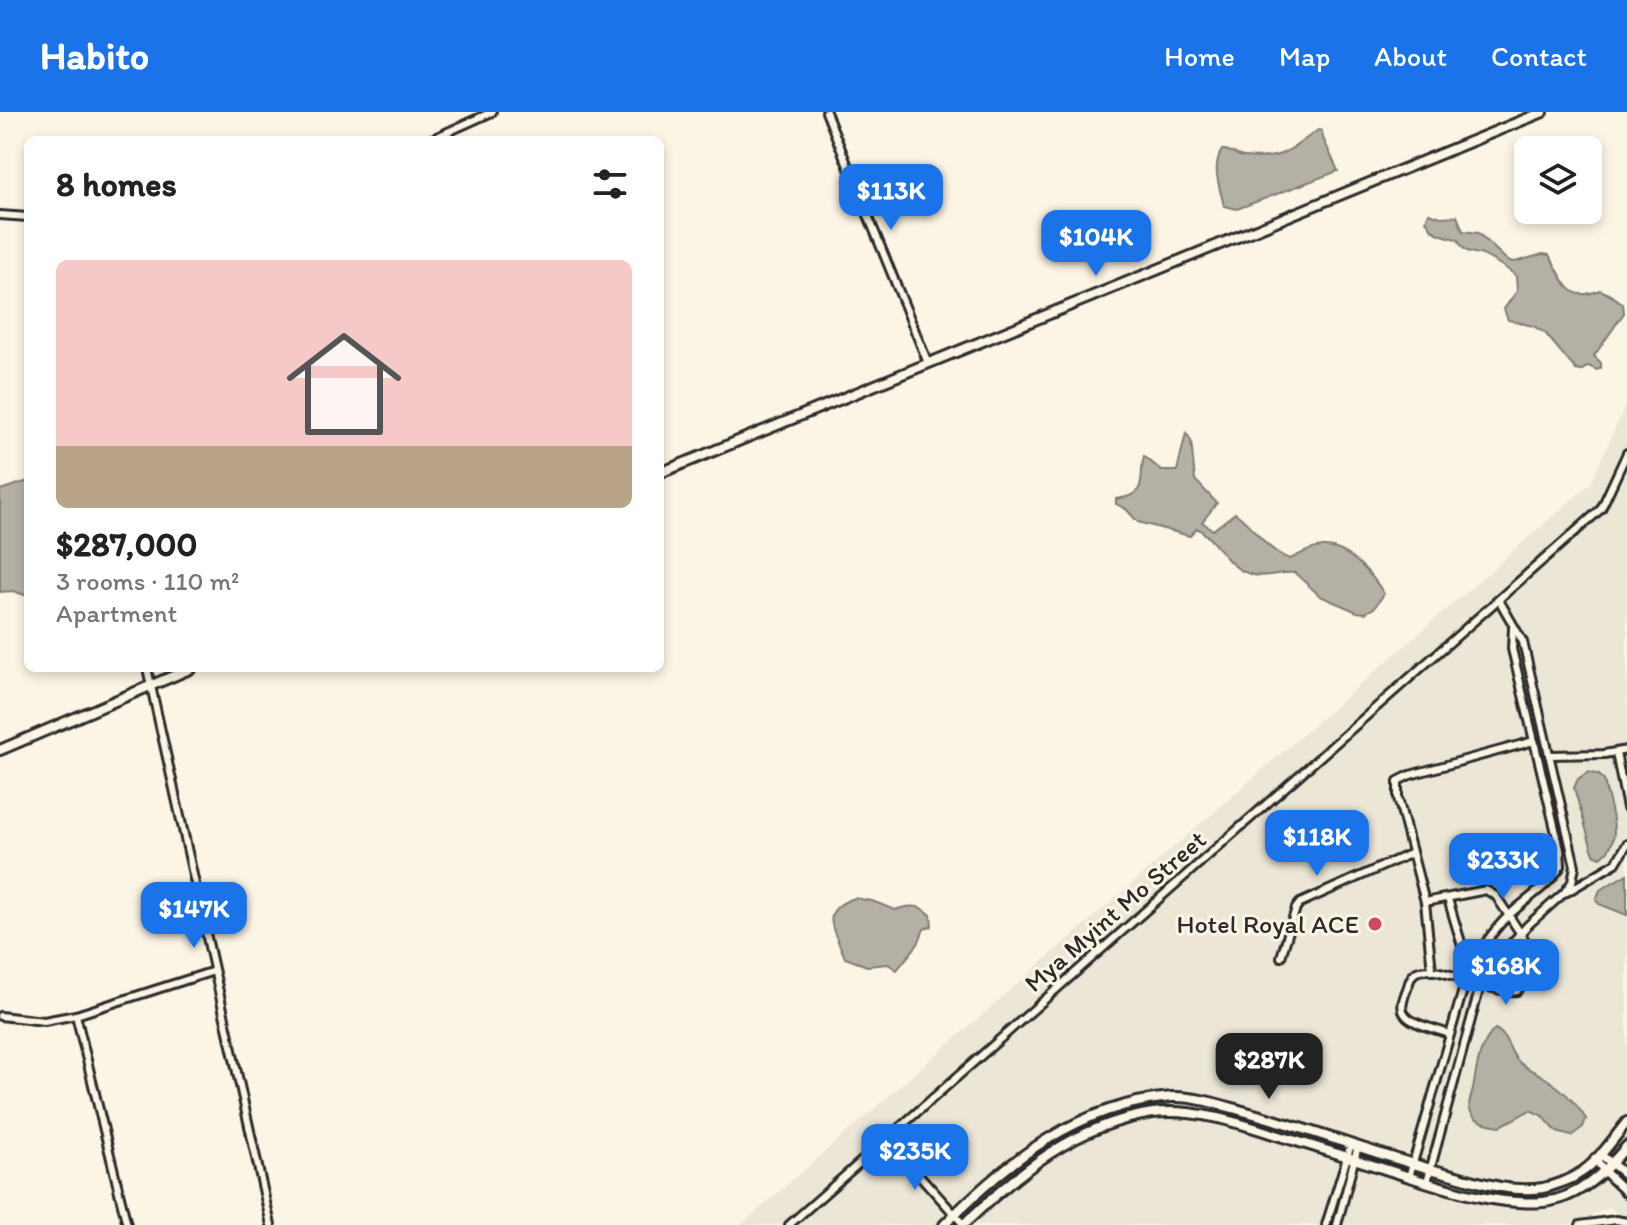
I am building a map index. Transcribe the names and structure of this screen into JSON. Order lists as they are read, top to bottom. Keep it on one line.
{"streets":{"street":["Mya Myint Mo Street"]},"places":["Hotel Royal ACE"],"page":{"header":"Habito","nav":["Home","Map","About","Contact"],"heading":"8 homes","price":["$113K","$104K","$118K","$233K","$147K","$168K","$287K","$235K"],"list":[{"name":"$287,000","note":"3 rooms · 110 m² · Apartment"}]}}
